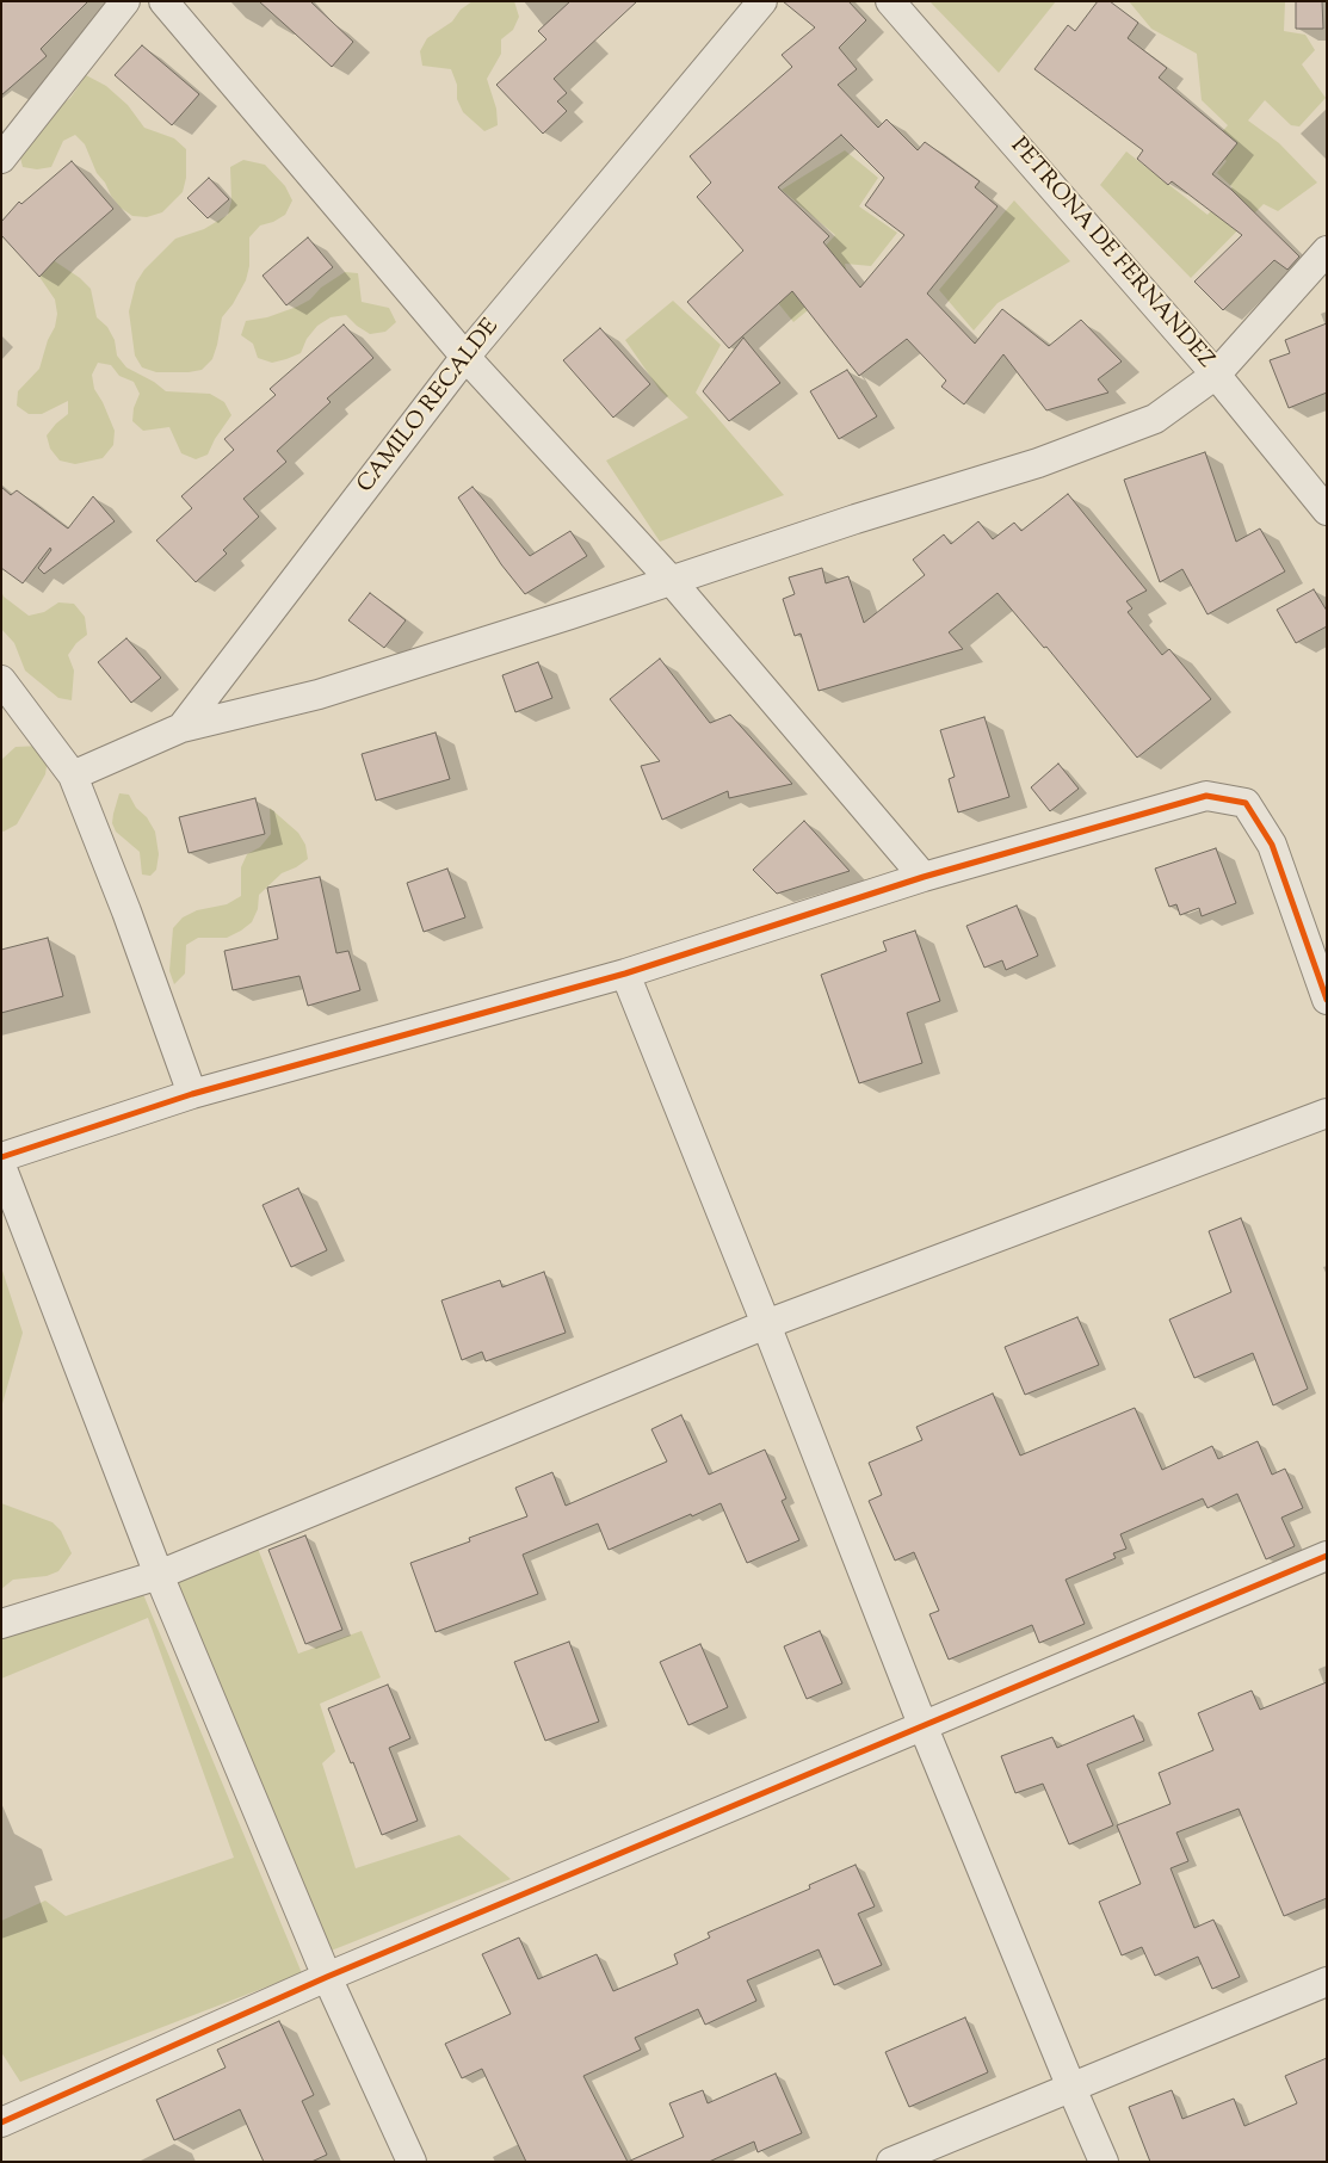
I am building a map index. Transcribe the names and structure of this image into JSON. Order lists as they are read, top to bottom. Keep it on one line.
{"streets":{"street":["PETRONA DE FERNANDEZ","CAMILO RECALDE"]}}
